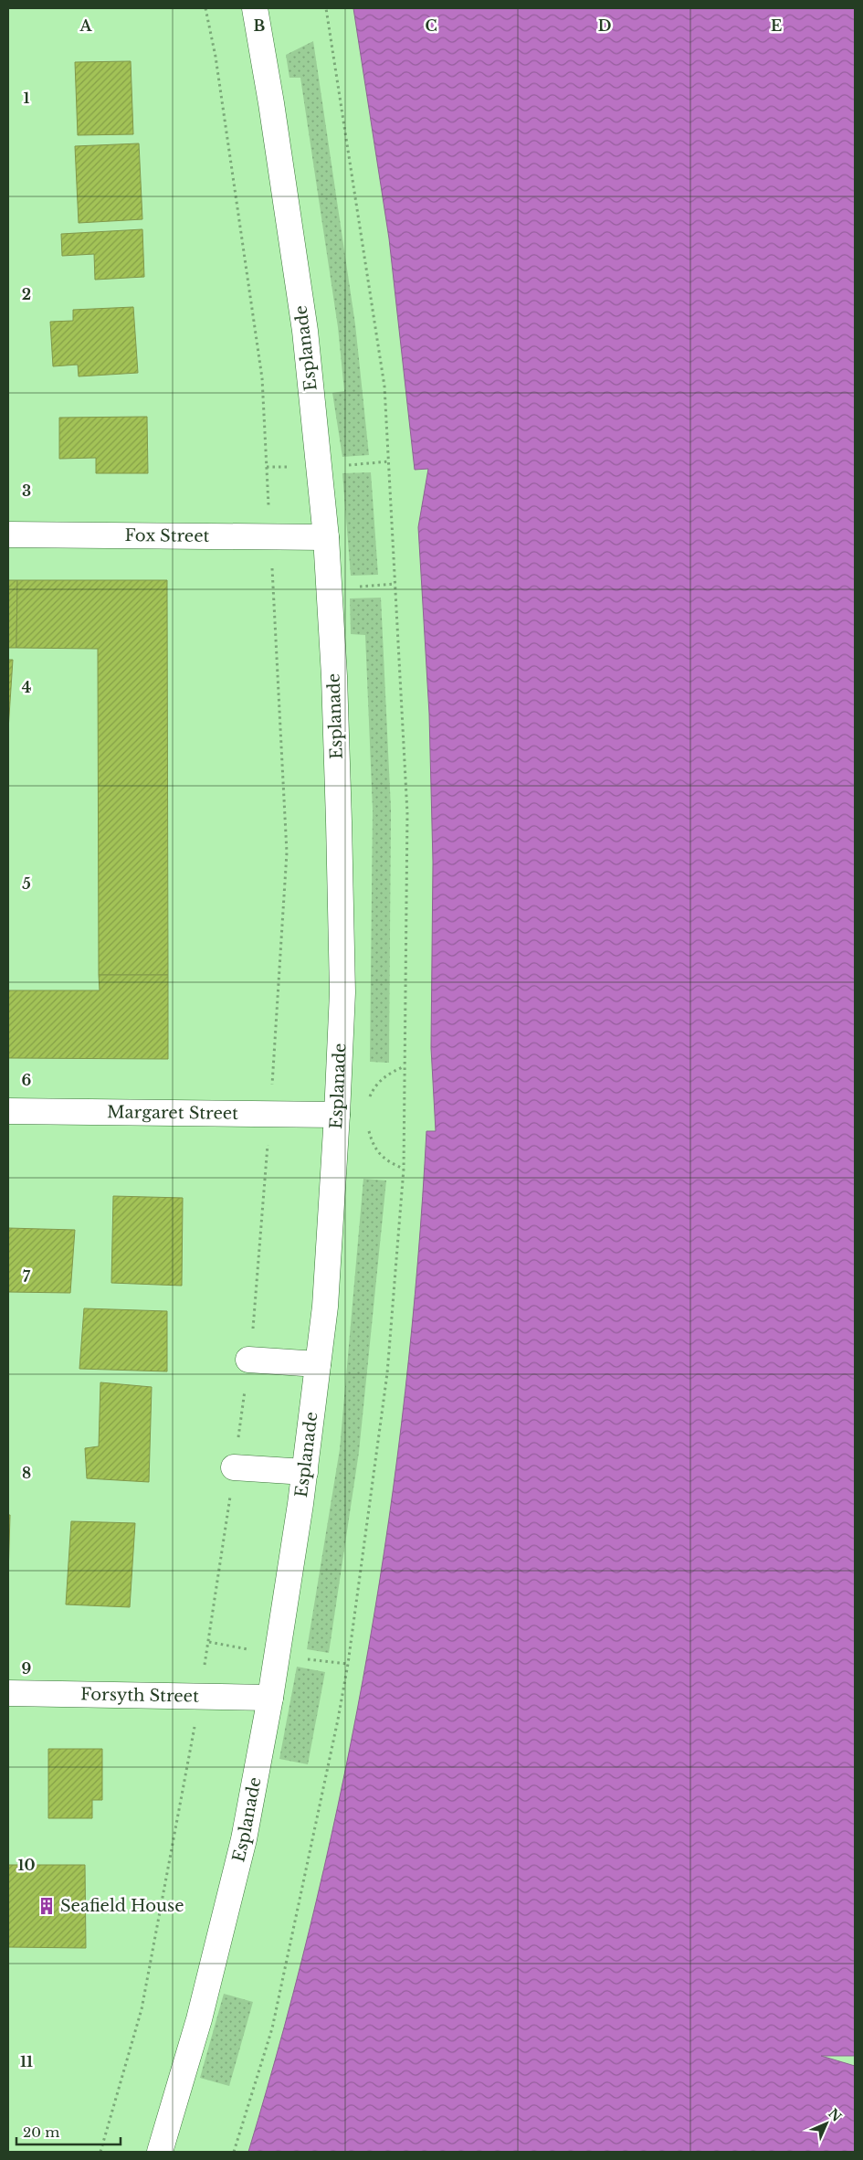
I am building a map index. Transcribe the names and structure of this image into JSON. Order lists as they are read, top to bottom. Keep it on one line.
{"streets":{"street":["Esplanade","Fox Street","Margaret Street","Forsyth Street"]},"crossings":[["Esplanade","Fox Street"],["Esplanade","Margaret Street"],["Esplanade","Forsyth Street"]],"places":{"building":["Seafield House"]},"scale_bar":"20 m","north":"top right","grid":{"columns":["A","B","C","D","E"],"rows":["1","2","3","4","5","6","7","8","9","10","11"]}}
